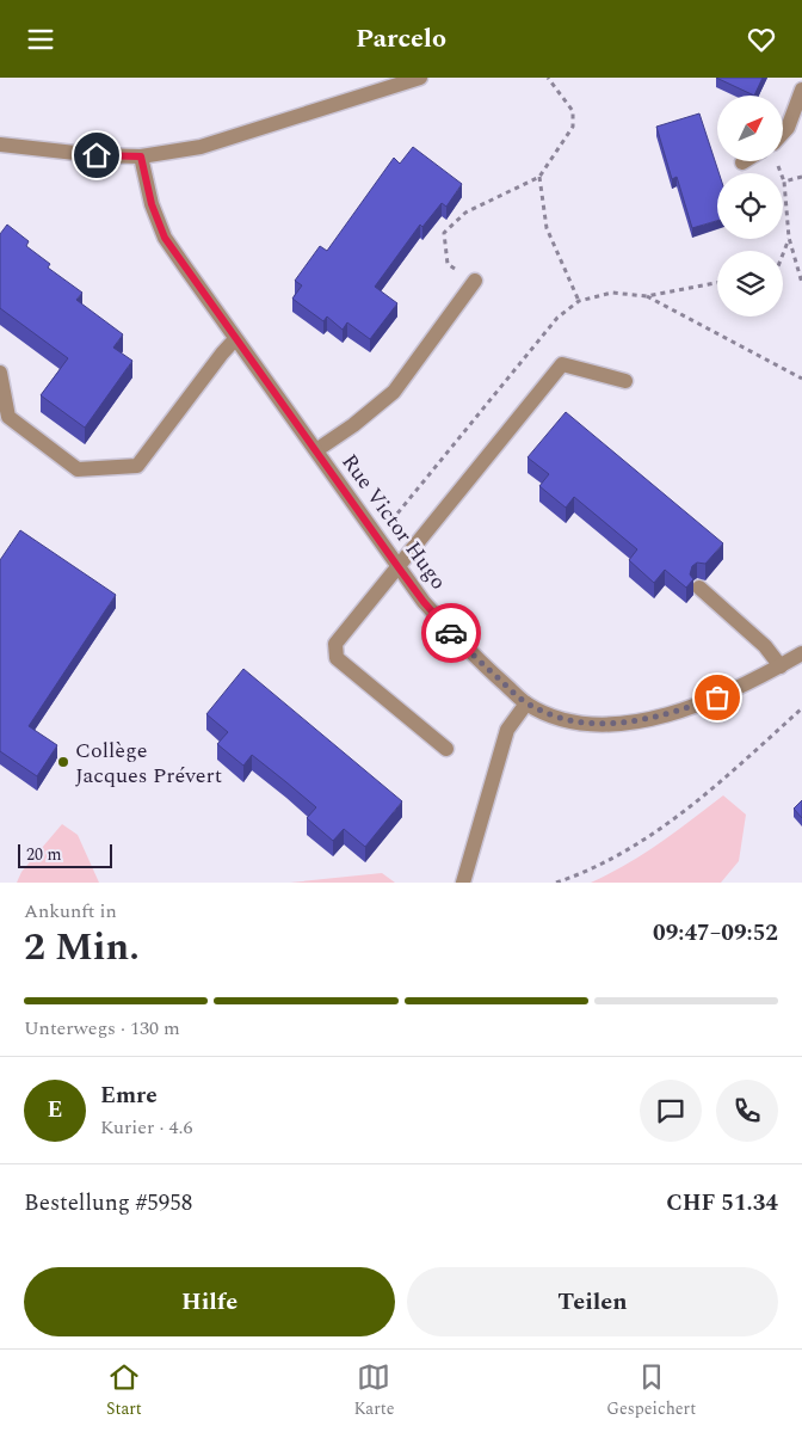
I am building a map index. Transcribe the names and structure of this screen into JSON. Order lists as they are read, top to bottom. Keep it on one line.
{"streets":{"street":["Rue Victor Hugo"]},"places":["Collège Jacques Prévert"],"scale_bar":"20 m","north":"top right","page":{"header":"Parcelo","scale":"20 m","heading":["2 Min.","Ankunft in","09:47–09:52"],"panel":["Emre","Kurier · 4.6","Bestellung #5958","CHF 51.34"],"bar":"Unterwegs · 130 m","round":"E","buttons":["Hilfe","Teilen"],"tabs":["Start","Karte","Gespeichert"]}}
